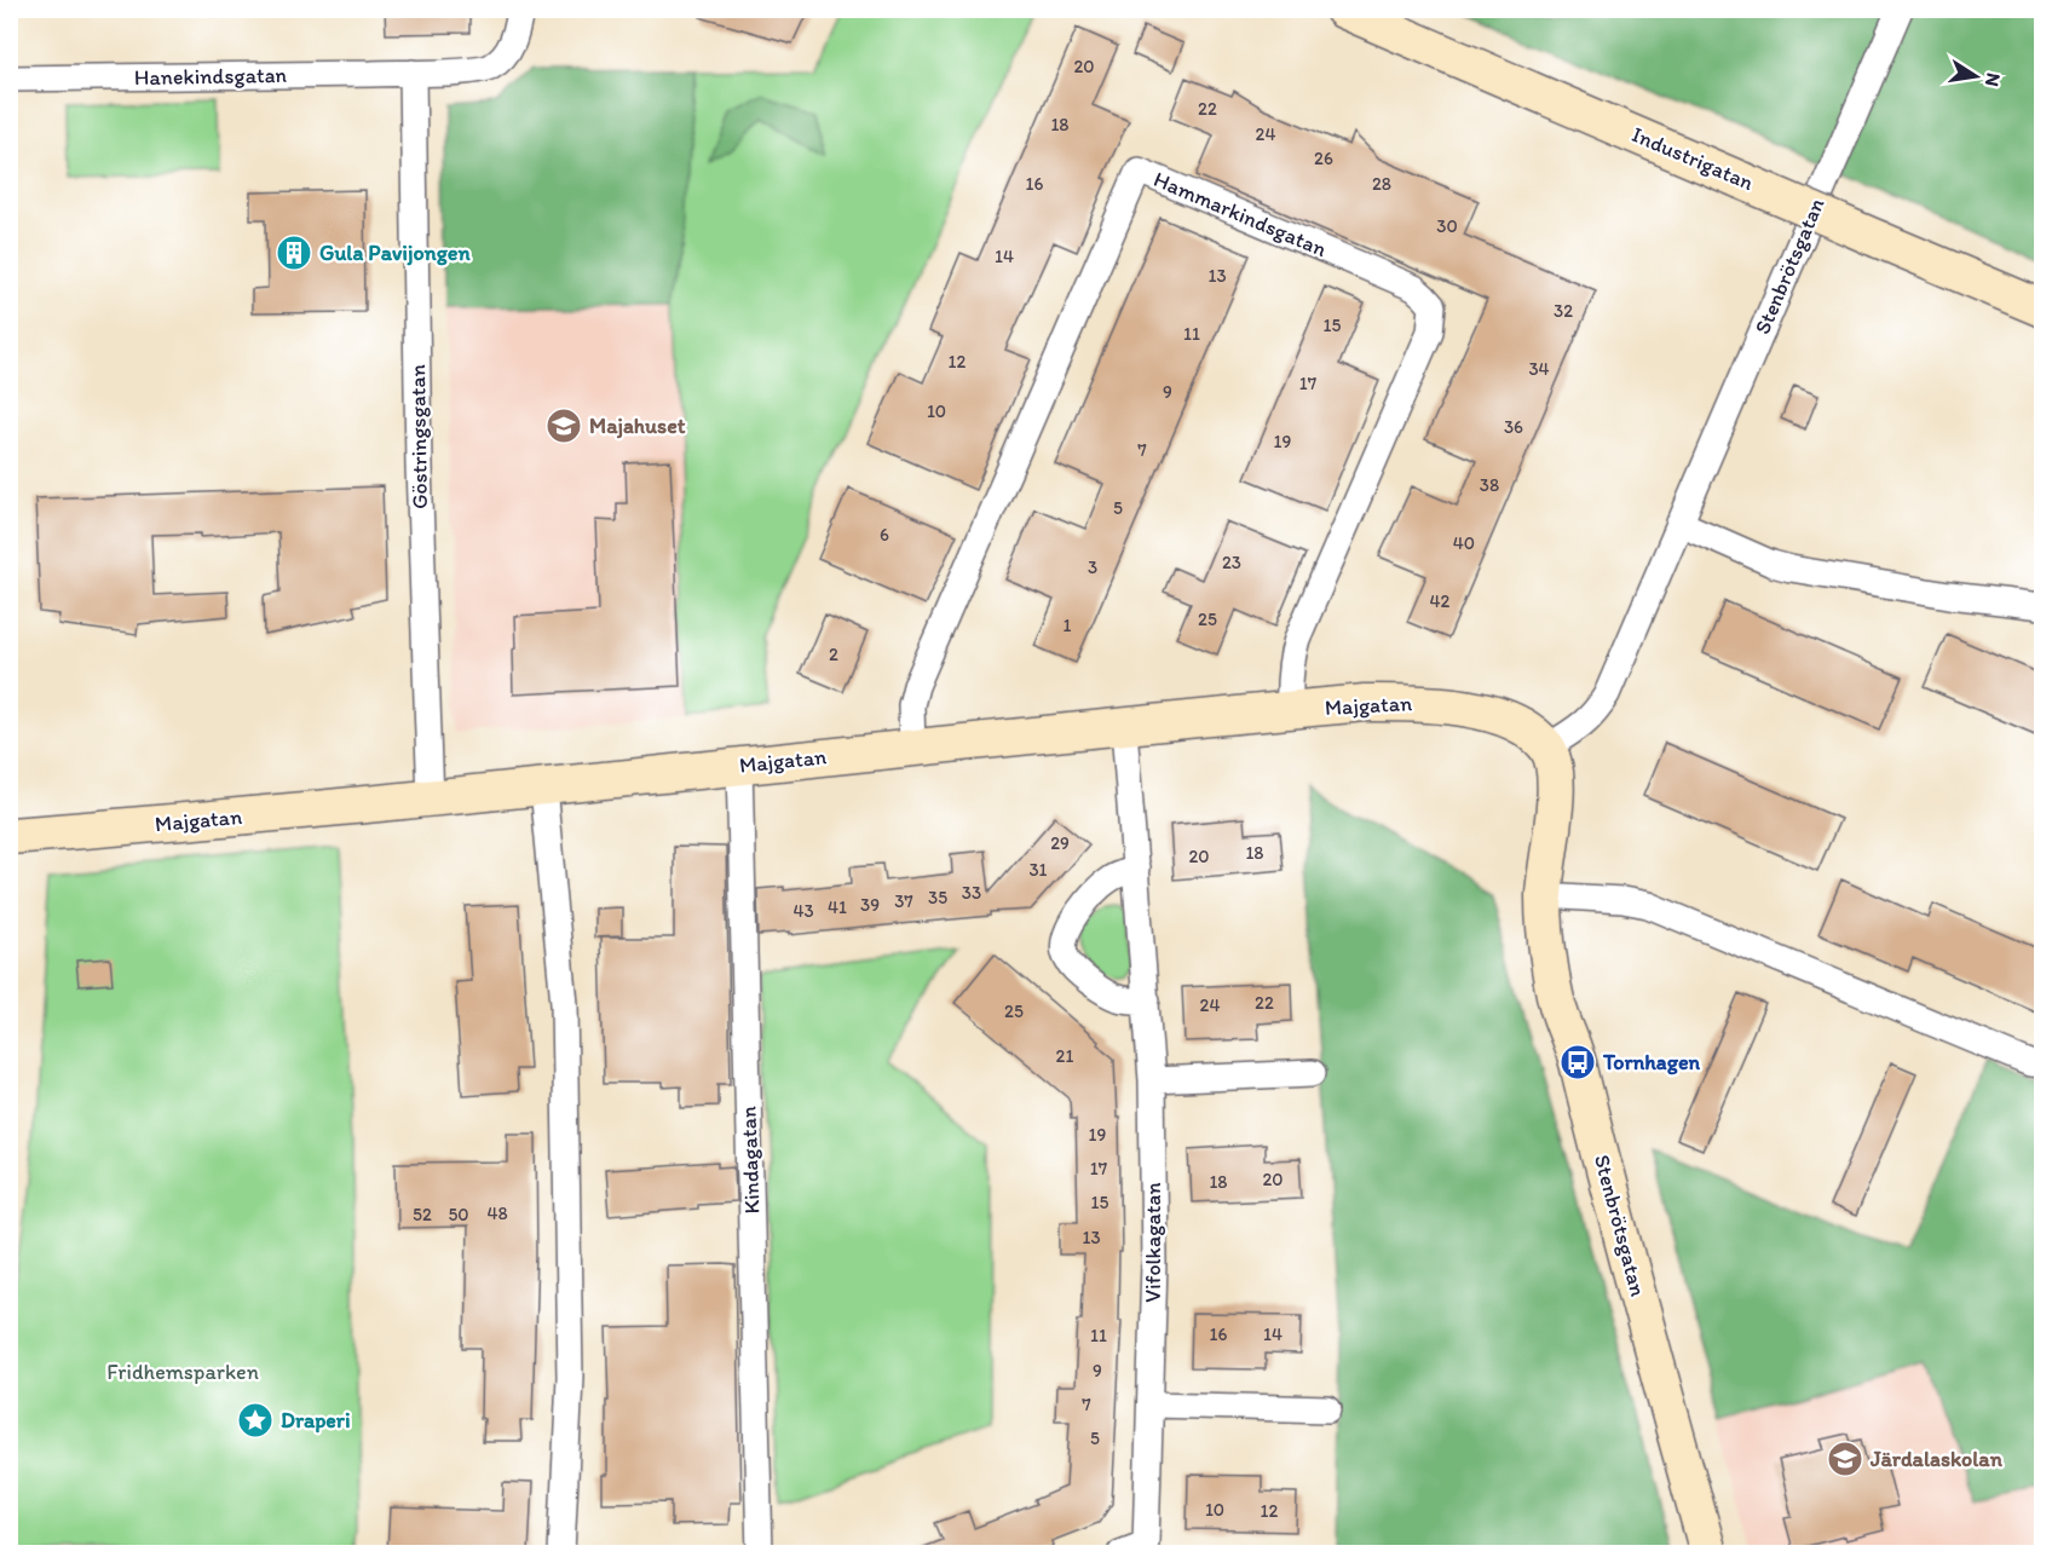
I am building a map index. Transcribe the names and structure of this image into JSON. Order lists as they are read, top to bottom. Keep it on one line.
{"streets":{"street":["Hanekindsgatan","Industrigatan","Hammarkindsgatan","Stenbrötsgatan","Göstringsgatan","Majgatan","Kindagatan","Vifolkagatan"]},"crossings":[["Hanekindsgatan","Göstringsgatan"],["Hammarkindsgatan","Majgatan"],["Stenbrötsgatan","Majgatan"],["Göstringsgatan","Majgatan"],["Majgatan","Kindagatan"],["Majgatan","Vifolkagatan"]],"parks":["Fridhemsparken"],"places":{"building":["Gula Pavijongen"],"school or university":["Majahuset","Järdalaskolan"],"bus stop":["Tornhagen"],"place":["Draperi"]},"house_numbers":["20","22","18","24","26","16","28","30","14","13","32","15","11","12","34","17","9","10","36","19","7","38","5","6","40","23","3","42","25","1","2","29","18","20","31","33","35","37","39","41","43","22","24","25","21","19","17","20","18","15","48","52","50","13","16","14","11","9","7","5","10","12"],"north":"right"}
